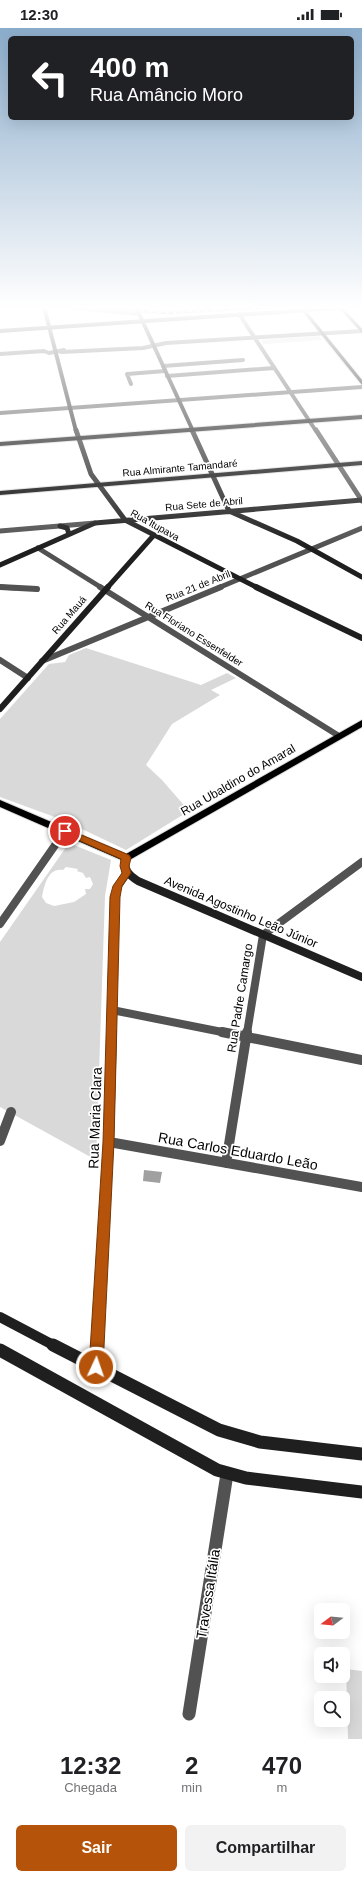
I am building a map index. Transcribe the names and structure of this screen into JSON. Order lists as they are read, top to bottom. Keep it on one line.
{"streets":{"main road":["Rua Almirante Tamandaré","Rua Sete de Abril","Rua Itupava","Rua Mauá","Rua Ubaldino do Amaral","Avenida Agostinho Leão Júnior"],"street":["Rua 21 de Abril","Rua Floriano Essenfelder","Rua Padre Camargo","Rua Maria Clara","Rua Carlos Eduardo Leão","Travessa Itália"]},"crossings":[["Rua Almirante Tamandaré","Rua Itupava"],["Rua Sete de Abril","Rua Itupava"],["Rua Itupava","Rua 21 de Abril"],["Rua Itupava","Rua Mauá"],["Rua 21 de Abril","Rua Mauá"],["Rua 21 de Abril","Rua Floriano Essenfelder"],["Rua Mauá","Rua Floriano Essenfelder"],["Rua Floriano Essenfelder","Rua Ubaldino do Amaral"],["Avenida Agostinho Leão Júnior","Rua Padre Camargo"],["Avenida Agostinho Leão Júnior","Rua Maria Clara"],["Rua Padre Camargo","Rua Carlos Eduardo Leão"],["Rua Maria Clara","Rua Carlos Eduardo Leão"]],"north":"left","page":{"status":"12:30","turn":["400 m","Rua Amâncio Moro"],"eta":["12:32","Chegada","2","min","470","m"],"buttons":["Sair","Compartilhar"]}}
